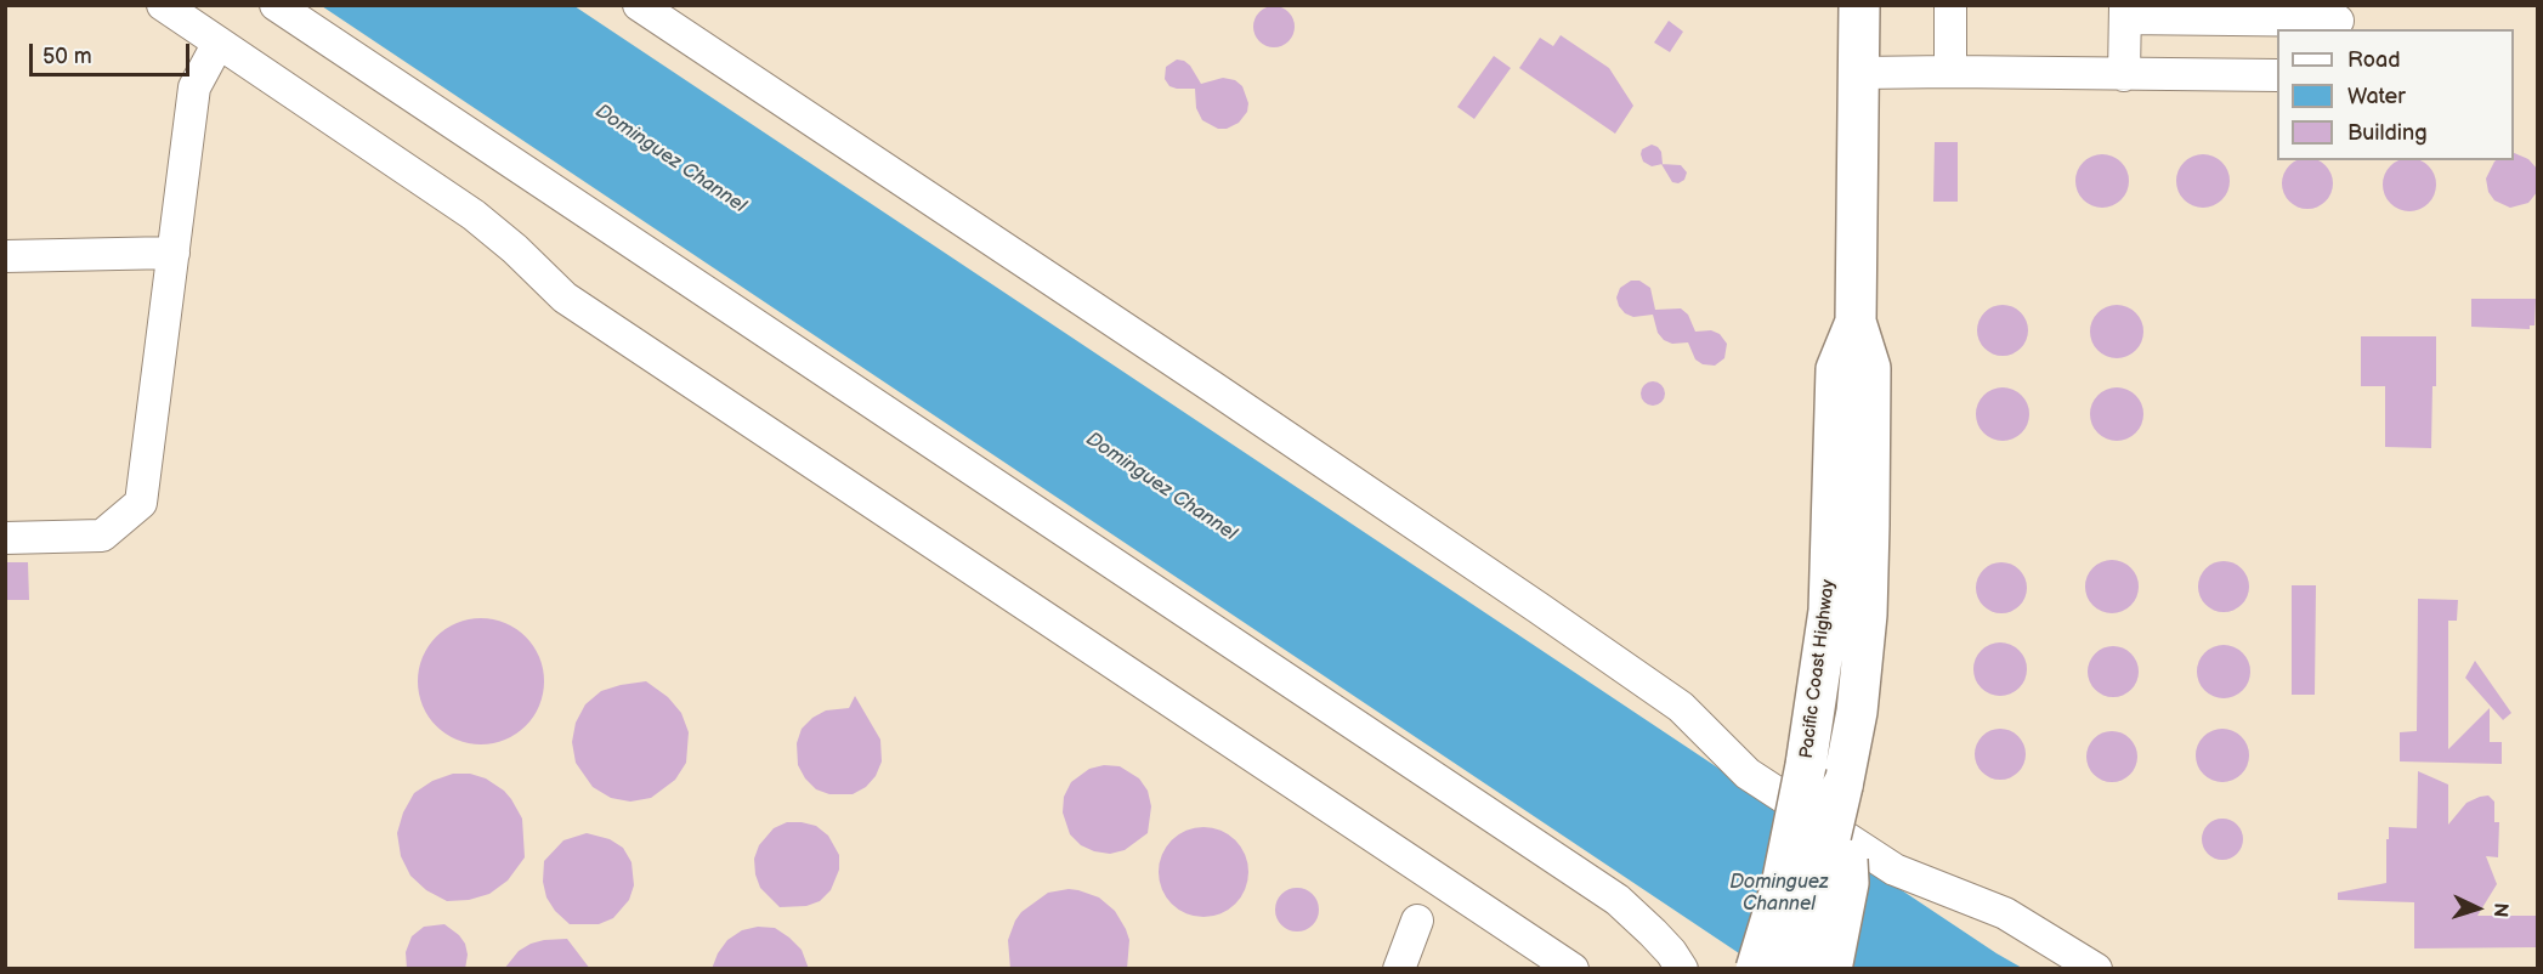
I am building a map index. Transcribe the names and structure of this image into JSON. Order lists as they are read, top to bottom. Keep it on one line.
{"streets":{"highway":["Pacific Coast Highway"]},"water":["Dominguez Channel"],"legend":["Road","Water","Building"],"scale_bar":"50 m","north":"right"}
